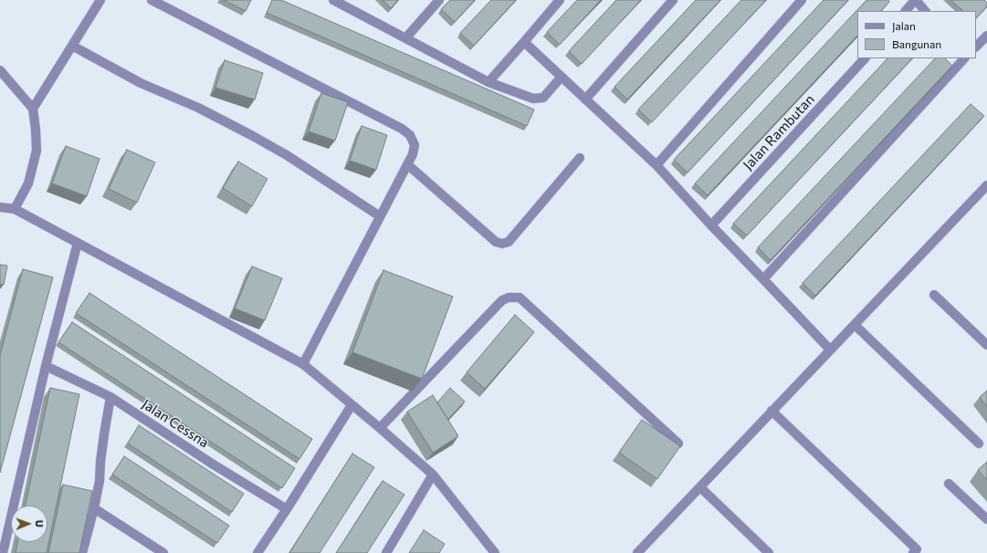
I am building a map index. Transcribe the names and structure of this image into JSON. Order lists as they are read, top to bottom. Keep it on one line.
{"streets":{"street":["Jalan Rambutan","Jalan Cessna"]},"legend":["Jalan","Bangunan"],"north":"right"}
